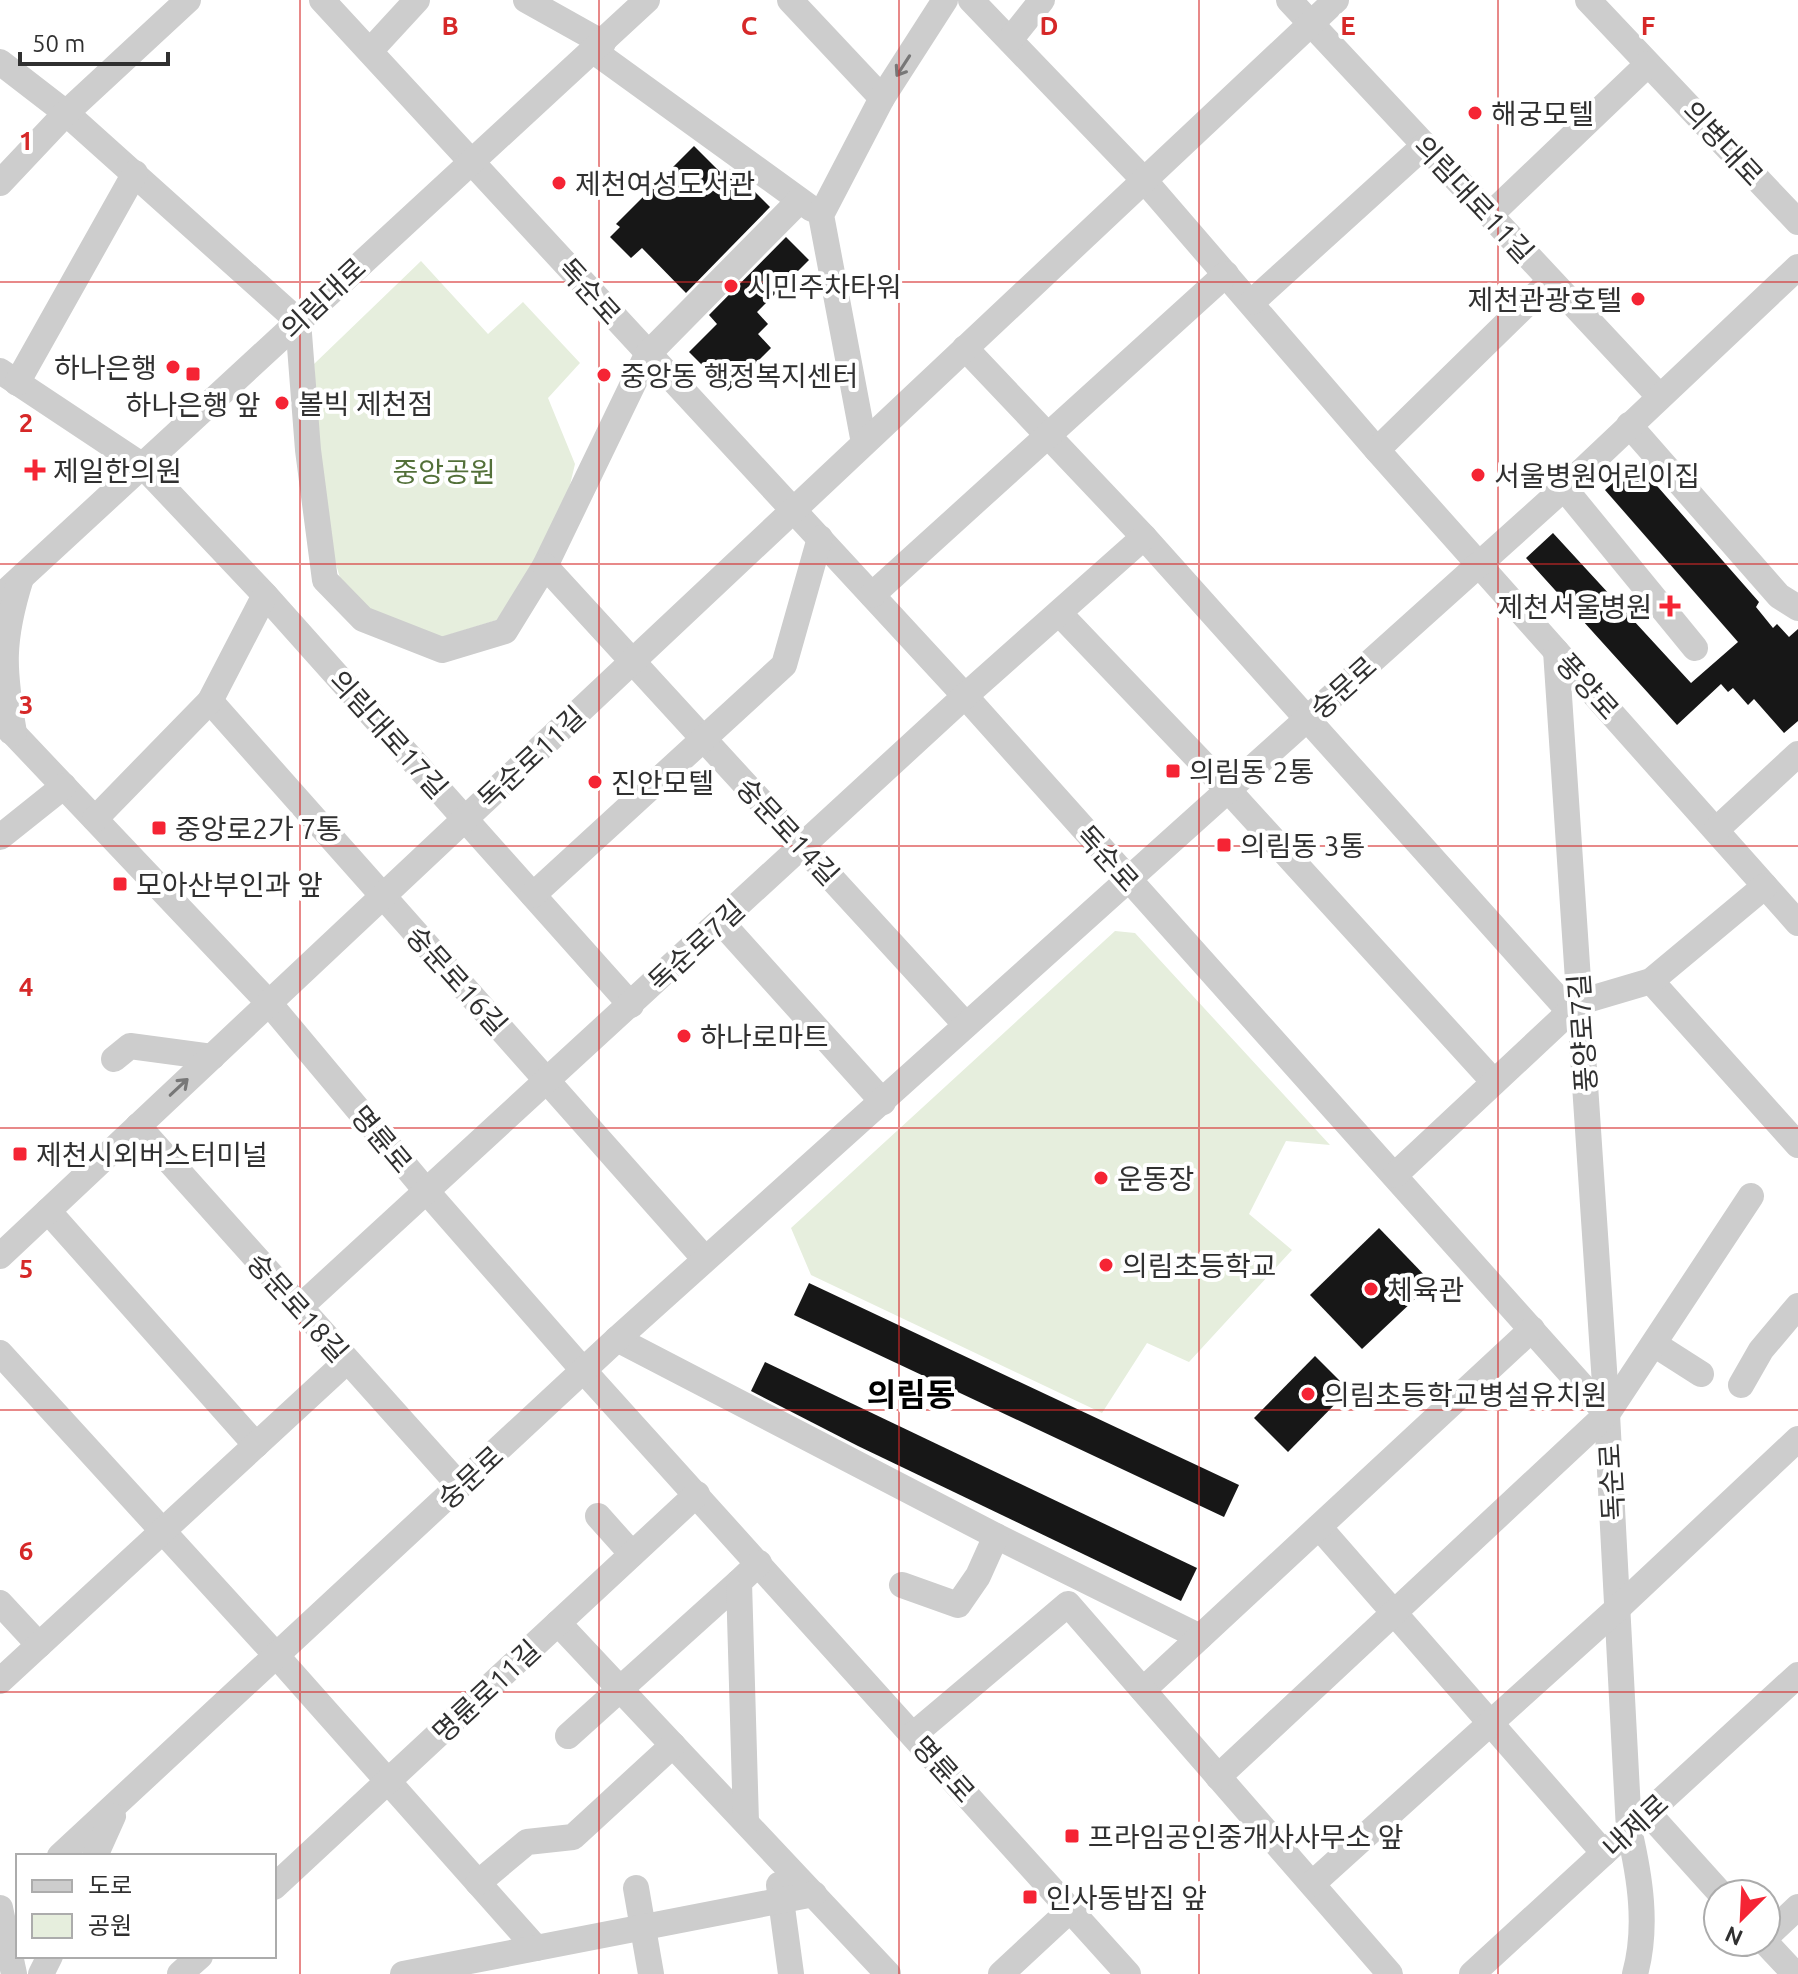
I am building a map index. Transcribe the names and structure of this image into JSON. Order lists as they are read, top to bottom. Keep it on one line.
{"streets":{"street":["의병대로","의림대로11길","독순로","의림대로","풍양로","숭문로","의림대로17길","독순로11길","숭문로14길","독순로7길","숭문로16길","풍양로7길","명륜로","숭문로18길","명륜로11길","내제로"]},"crossings":[["의림대로11길","숭문로"],["의림대로11길","독순로11길"],["독순로","의림대로"],["독순로","숭문로"],["독순로","독순로11길"],["독순로","독순로7길"],["독순로","풍양로7길"],["독순로","내제로"],["의림대로","의림대로17길"],["풍양로","숭문로"],["풍양로","독순로11길"],["풍양로","풍양로7길"],["숭문로","숭문로14길"],["숭문로","숭문로16길"],["숭문로","명륜로"],["숭문로","숭문로18길"],["의림대로17길","독순로11길"],["의림대로17길","독순로7길"],["독순로11길","숭문로14길"],["독순로11길","숭문로16길"],["독순로11길","명륜로"],["독순로11길","숭문로18길"],["숭문로14길","독순로7길"],["독순로7길","숭문로16길"],["독순로7길","명륜로"],["독순로7길","숭문로18길"],["명륜로","명륜로11길"]],"districts":["의림동"],"parks":["중앙공원"],"places":{"other":["해궁모텔","제천여성도서관","시민주차타워","제천관광호텔","하나은행","중앙동 행정복지센터","볼빅 제천점","서울병원어린이집","진안모텔","하나로마트","운동장","의림초등학교","체육관","의림초등학교병설유치원"],"transit":["하나은행 앞","의림동 2통","중앙로2가 7통","의림동 3통","모아산부인과 앞","제천시외버스터미널","프라임공인중개사사무소 앞","인사동밥집 앞"],"health":["제일한의원","제천서울병원"]},"legend":["도로","공원"],"scale_bar":"50 m","north":"bottom left","grid":{"columns":["B","C","D","E","F"],"rows":["1","2","3","4","5","6"]}}
